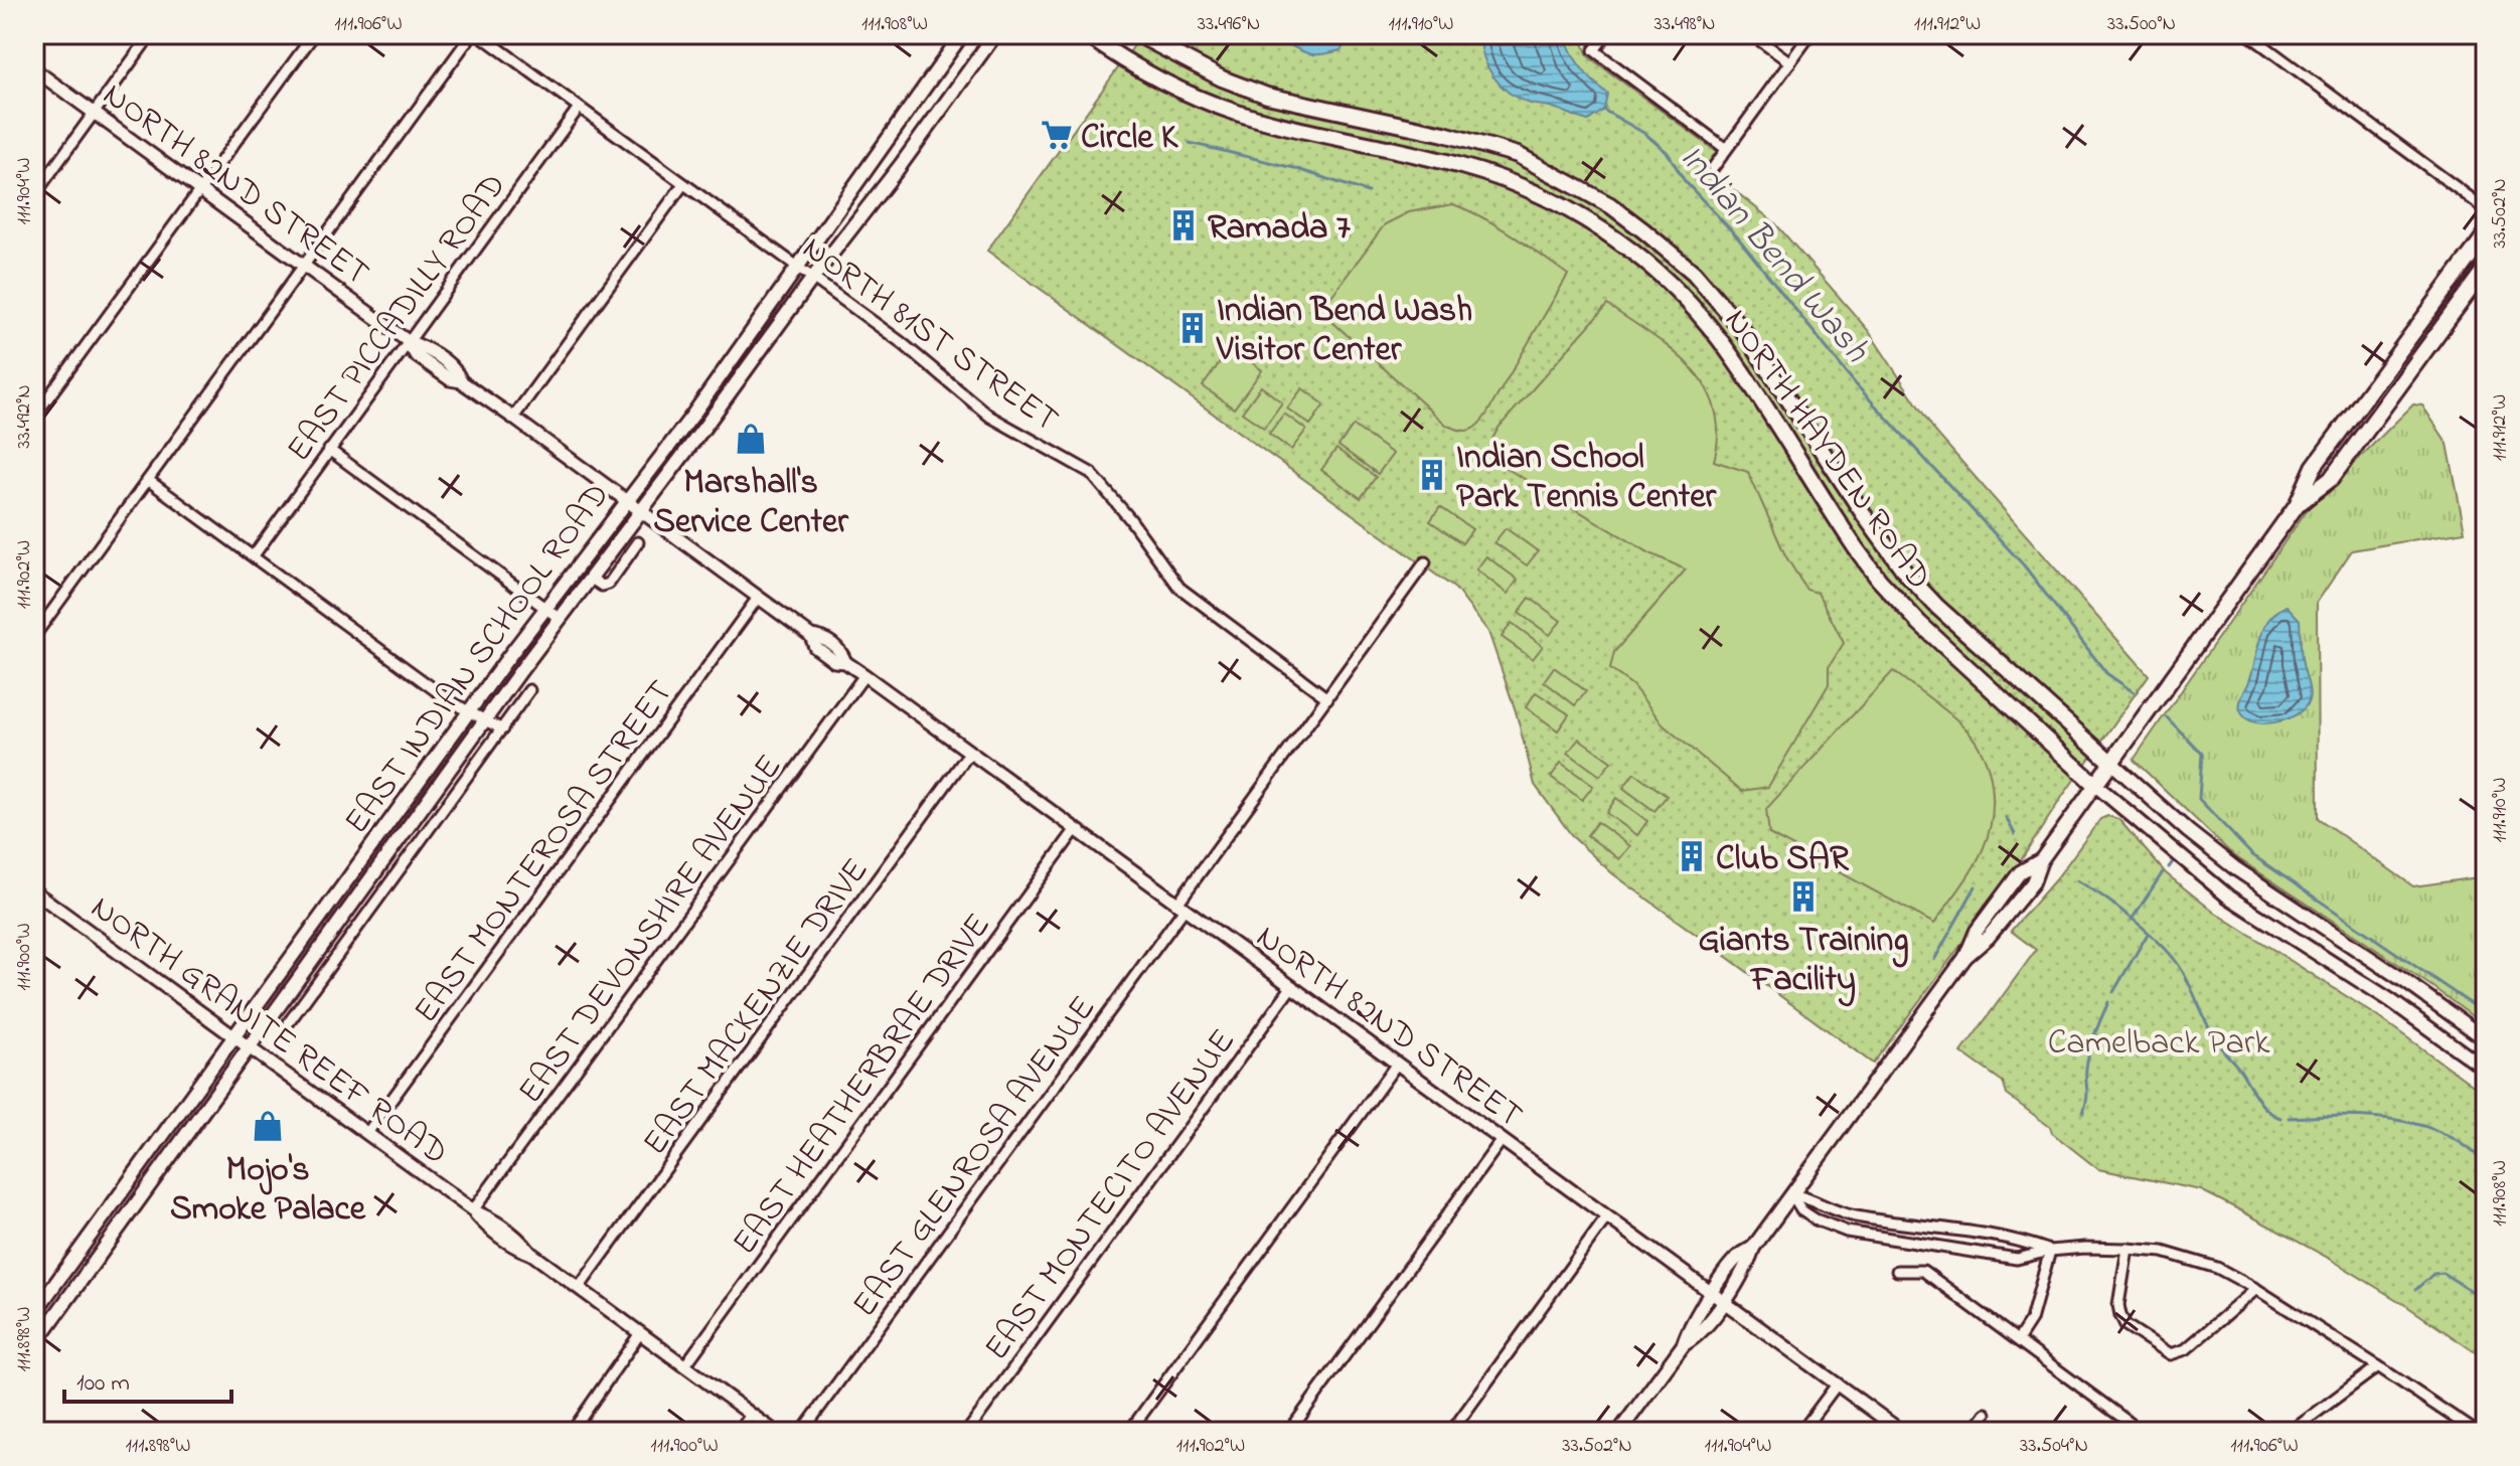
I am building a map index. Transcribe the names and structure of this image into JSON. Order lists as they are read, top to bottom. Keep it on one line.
{"streets":{"main road":["NORTH HAYDEN ROAD","EAST INDIAN SCHOOL ROAD"],"street":["NORTH 82ND STREET","EAST PICCADILLY ROAD","NORTH 81ST STREET","EAST MONTEROSA STREET","EAST DEVONSHIRE AVENUE","EAST MACKENZIE DRIVE","NORTH GRANITE REEF ROAD","EAST HEATHERBRAE DRIVE","EAST GLENROSA AVENUE","EAST MONTECITO AVENUE"]},"crossings":[["NORTH 82ND STREET","EAST PICCADILLY ROAD"],["NORTH 82ND STREET","EAST INDIAN SCHOOL ROAD"],["NORTH 82ND STREET","EAST MONTEROSA STREET"],["NORTH 82ND STREET","EAST DEVONSHIRE AVENUE"],["NORTH 82ND STREET","EAST MACKENZIE DRIVE"],["NORTH 82ND STREET","EAST HEATHERBRAE DRIVE"],["NORTH 82ND STREET","EAST GLENROSA AVENUE"],["NORTH 82ND STREET","EAST MONTECITO AVENUE"],["EAST PICCADILLY ROAD","NORTH 81ST STREET"],["NORTH 81ST STREET","EAST INDIAN SCHOOL ROAD"],["NORTH 81ST STREET","EAST GLENROSA AVENUE"],["EAST INDIAN SCHOOL ROAD","NORTH GRANITE REEF ROAD"],["EAST MONTEROSA STREET","NORTH GRANITE REEF ROAD"],["EAST DEVONSHIRE AVENUE","NORTH GRANITE REEF ROAD"],["EAST MACKENZIE DRIVE","NORTH GRANITE REEF ROAD"],["NORTH GRANITE REEF ROAD","EAST HEATHERBRAE DRIVE"]],"water":["Indian Bend Wash"],"parks":["Camelback Park"],"places":{"supermarket":["Circle K"],"building":["Ramada 7","Indian Bend Wash Visitor Center","Indian School Park Tennis Center","Club SAR","Giants Training Facility"],"shop":["Marshall's Service Center","Mojo's Smoke Palace"]},"scale_bar":"100 m","coordinates":["111.906°W","111.908°W","33.496°N","111.910°W","33.498°N","111.912°W","33.500°N","111.904°W","33.502°N","33.492°N","111.902°W","111.900°W","111.898°W","33.504°N"]}
